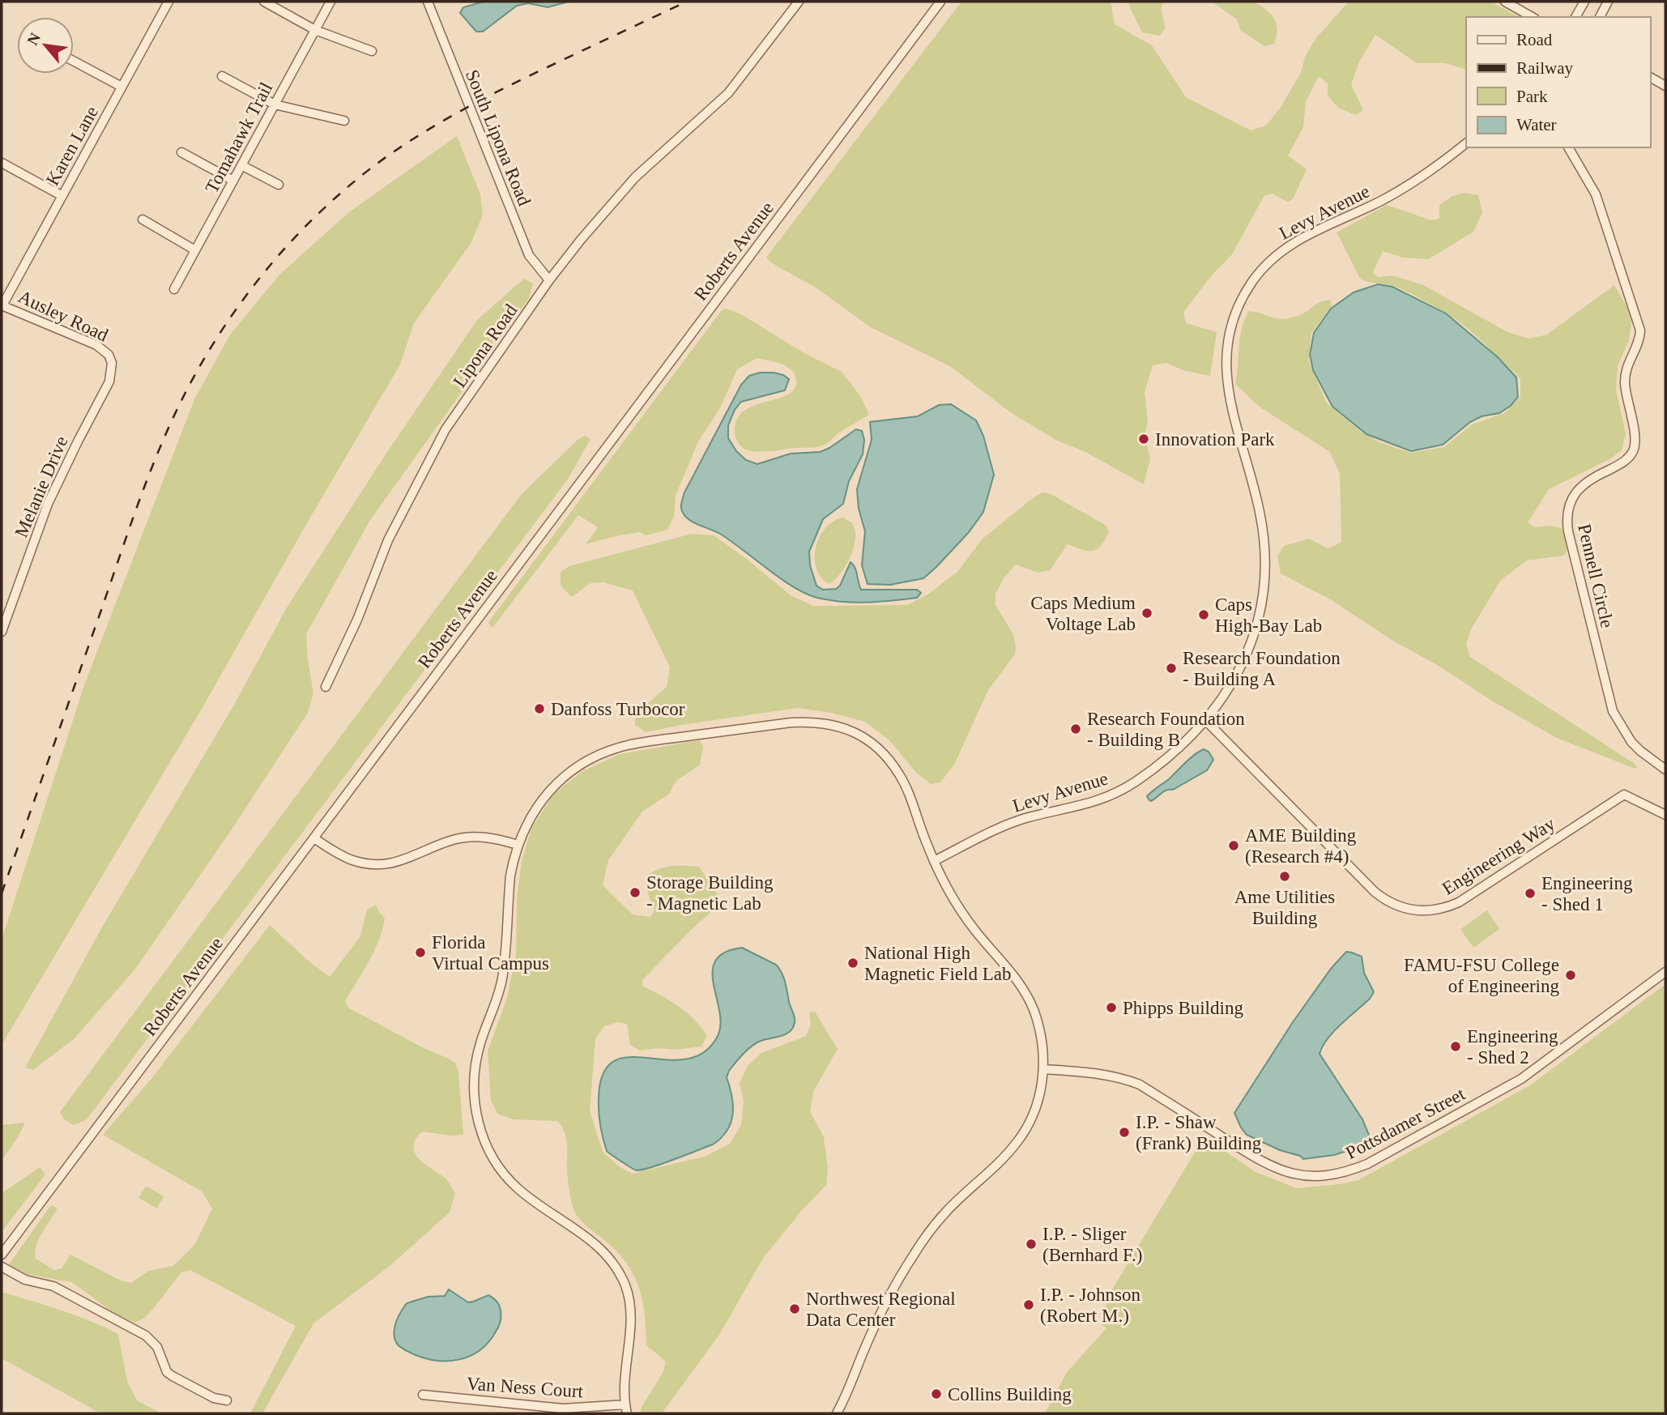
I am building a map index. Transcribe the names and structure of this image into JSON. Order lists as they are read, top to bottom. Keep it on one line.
{"streets":{"street":["Tomahawk Trail","South Lipona Road","Karen Lane","Levy Avenue","Roberts Avenue","Ausley Road","Lipona Road","Melanie Drive","Pennell Circle","Engineering Way","Pottsdamer Street","Van Ness Court"]},"crossings":[["South Lipona Road","Lipona Road"],["Karen Lane","Ausley Road"],["Levy Avenue","Engineering Way"],["Ausley Road","Melanie Drive"]],"places":["Innovation Park","Caps Medium Voltage Lab","Caps High-Bay Lab","Research Foundation - Building A","Danfoss Turbocor","Research Foundation - Building B","AME Building (Research #4)","Ame Utilities Building","Storage Building - Magnetic Lab","Engineering - Shed 1","Florida Virtual Campus","National High Magnetic Field Lab","FAMU-FSU College of Engineering","Phipps Building","Engineering - Shed 2","I.P. - Shaw (Frank) Building","I.P. - Sliger (Bernhard F.)","I.P. - Johnson (Robert M.)","Northwest Regional Data Center","Collins Building"],"legend":["Road","Railway","Park","Water"],"north":"top left"}
